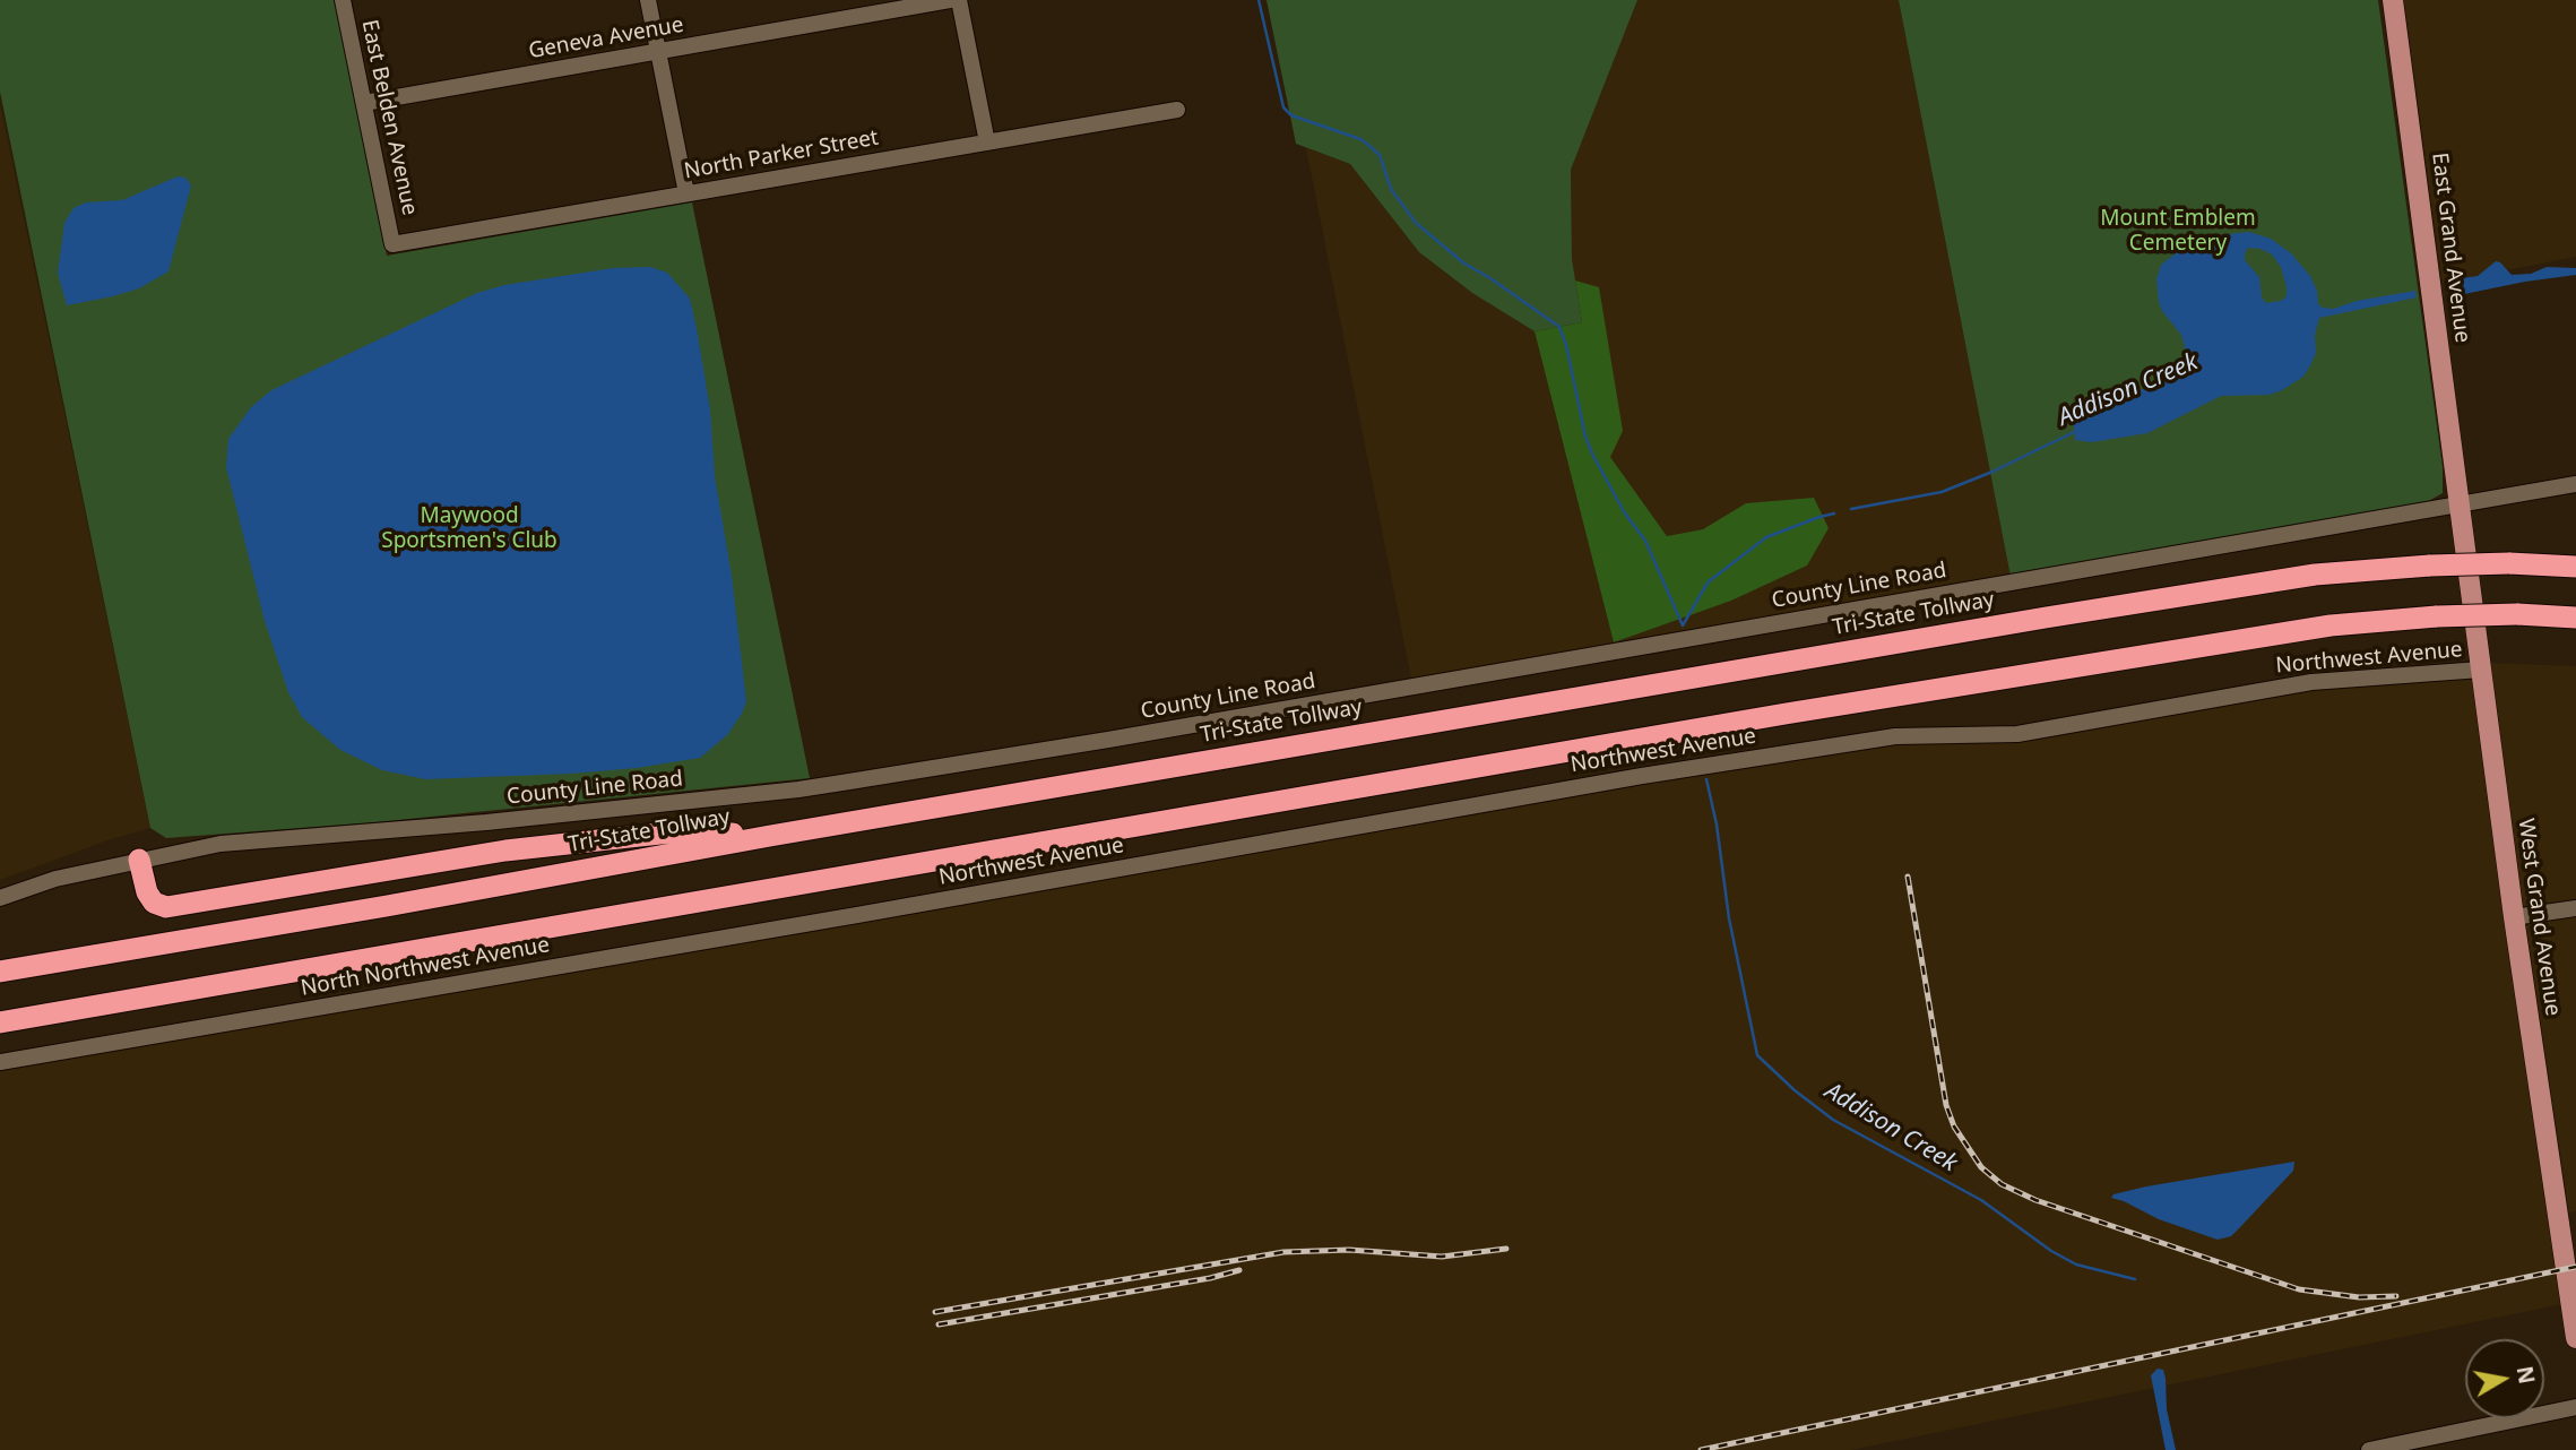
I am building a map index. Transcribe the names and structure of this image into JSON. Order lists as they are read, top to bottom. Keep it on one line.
{"streets":{"highway":["Tri-State Tollway"],"main road":["East Grand Avenue","West Grand Avenue"],"street":["Geneva Avenue","East Belden Avenue","North Parker Street","County Line Road","Northwest Avenue","North Northwest Avenue"]},"crossings":[["Geneva Avenue","East Belden Avenue"],["East Belden Avenue","North Parker Street"],["East Grand Avenue","County Line Road"],["East Grand Avenue","West Grand Avenue"],["County Line Road","West Grand Avenue"],["Northwest Avenue","West Grand Avenue"],["Northwest Avenue","North Northwest Avenue"]],"water":["Addison Creek"],"parks":["Mount Emblem Cemetery","Maywood Sportsmen's Club"],"north":"right"}
